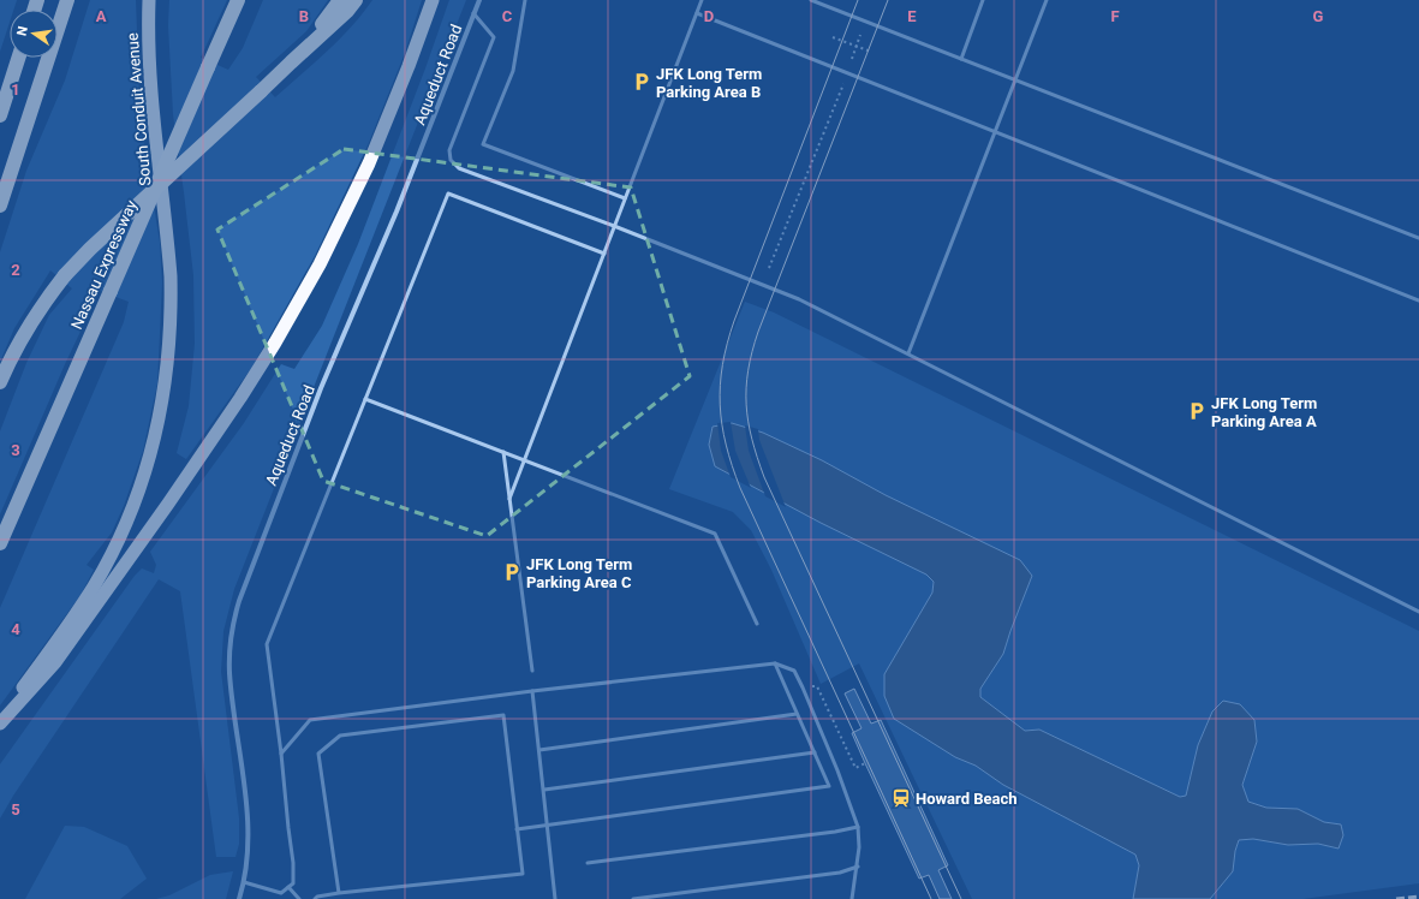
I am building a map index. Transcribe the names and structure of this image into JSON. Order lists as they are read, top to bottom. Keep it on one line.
{"streets":{"highway":["South Conduit Avenue","Nassau Expressway"],"street":["Aqueduct Road"]},"places":{"parking":["JFK Long Term Parking Area B","JFK Long Term Parking Area A","JFK Long Term Parking Area C"],"station":["Howard Beach"]},"north":"left","grid":{"columns":["A","B","C","D","E","F","G"],"rows":["1","2","3","4","5"]}}
